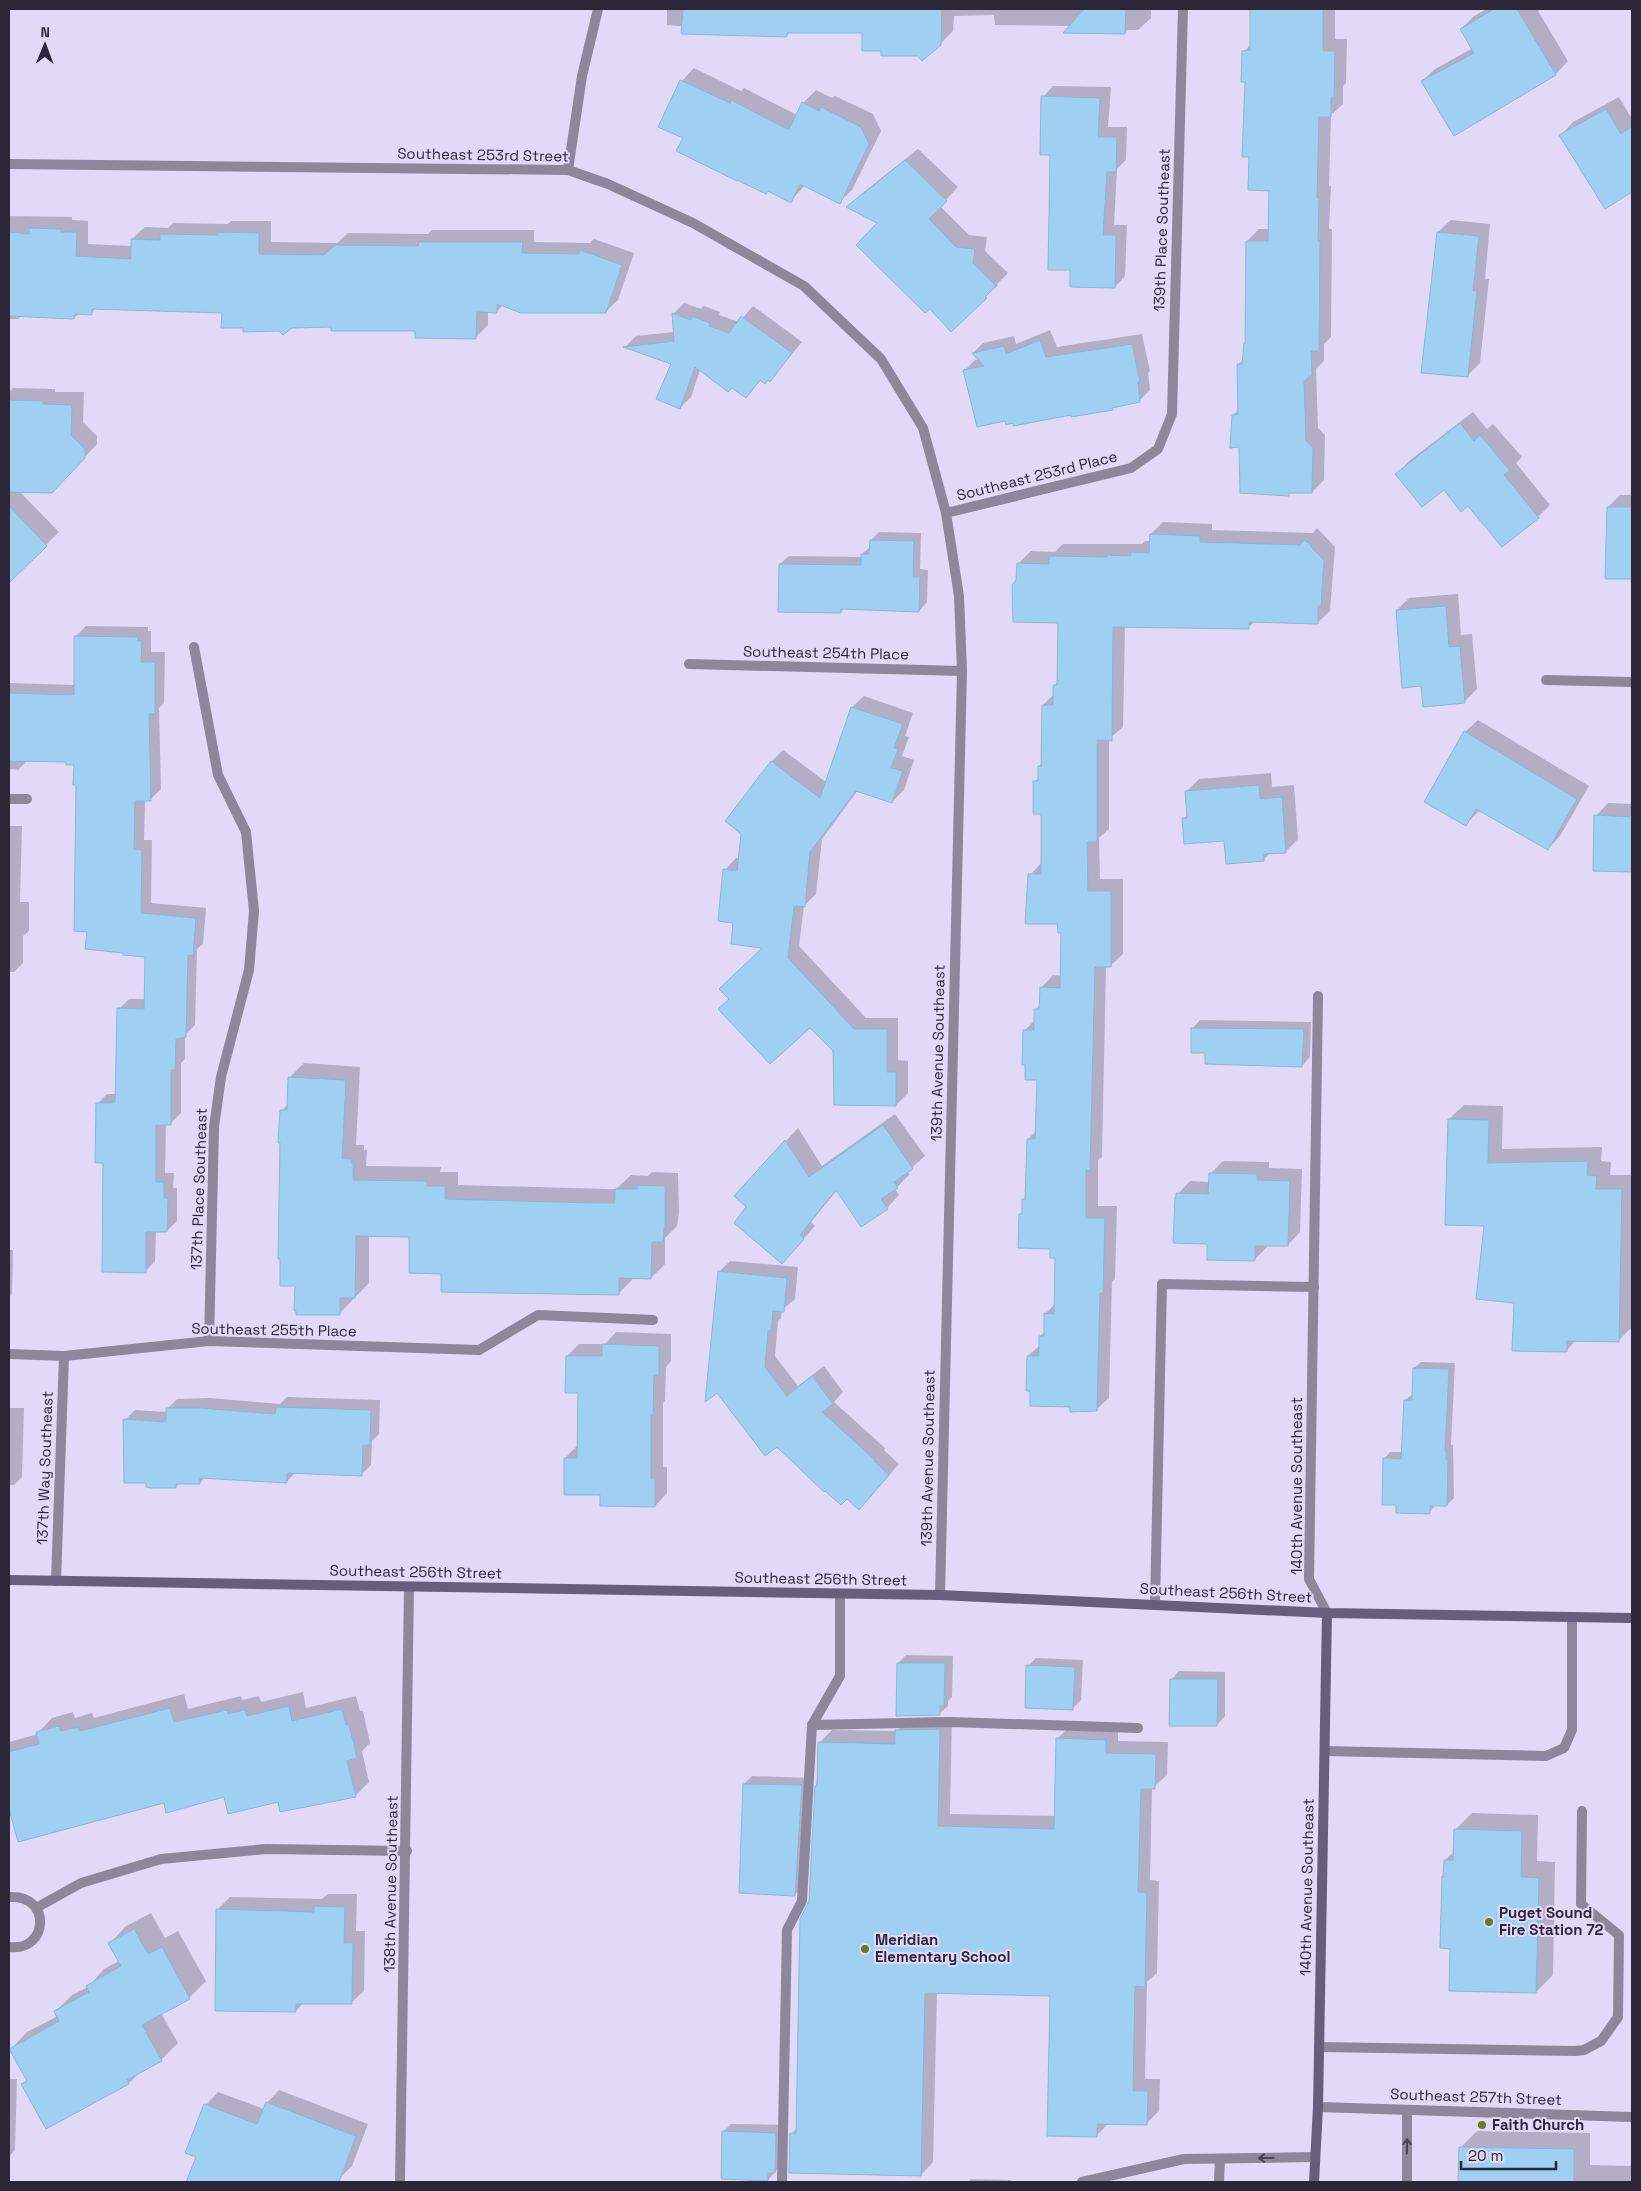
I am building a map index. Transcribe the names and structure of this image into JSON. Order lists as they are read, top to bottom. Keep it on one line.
{"streets":{"main road":["140th Avenue Southeast","Southeast 256th Street"],"street":["Southeast 253rd Street","139th Place Southeast","Southeast 253rd Place","Southeast 254th Place","139th Avenue Southeast","137th Place Southeast","Southeast 255th Place","137th Way Southeast","138th Avenue Southeast","Southeast 257th Street"]},"crossings":[["Southeast 253rd Street","Southeast 253rd Place"],["Southeast 253rd Street","139th Avenue Southeast"],["139th Place Southeast","Southeast 253rd Place"],["Southeast 253rd Place","139th Avenue Southeast"],["Southeast 254th Place","139th Avenue Southeast"],["139th Avenue Southeast","Southeast 256th Street"],["137th Place Southeast","Southeast 255th Place"],["Southeast 255th Place","137th Way Southeast"],["137th Way Southeast","Southeast 256th Street"],["140th Avenue Southeast","Southeast 256th Street"],["140th Avenue Southeast","Southeast 257th Street"],["Southeast 256th Street","138th Avenue Southeast"]],"places":["Puget Sound Fire Station 72","Meridian Elementary School","Faith Church"],"scale_bar":"20 m","north":"top"}
